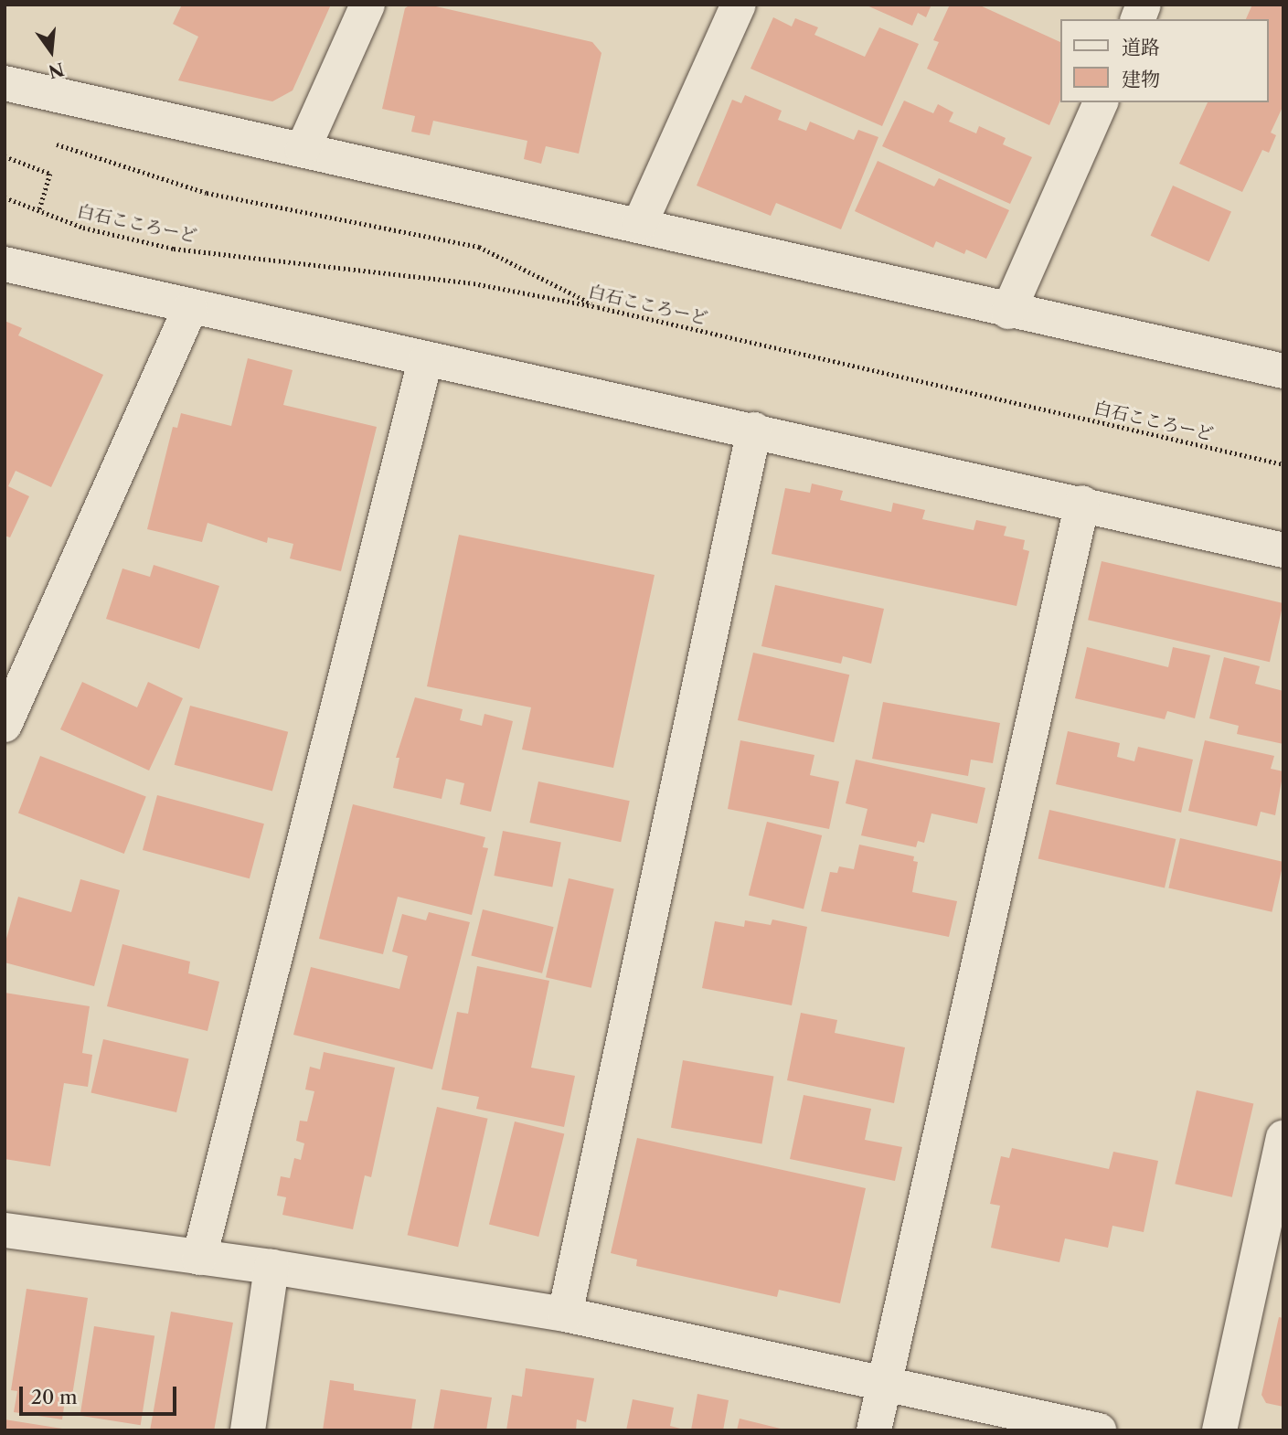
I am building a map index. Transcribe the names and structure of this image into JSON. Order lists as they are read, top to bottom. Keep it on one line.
{"streets":{"path":["白石こころーど"]},"legend":["道路","建物"],"scale_bar":"20 m","north":"bottom"}
